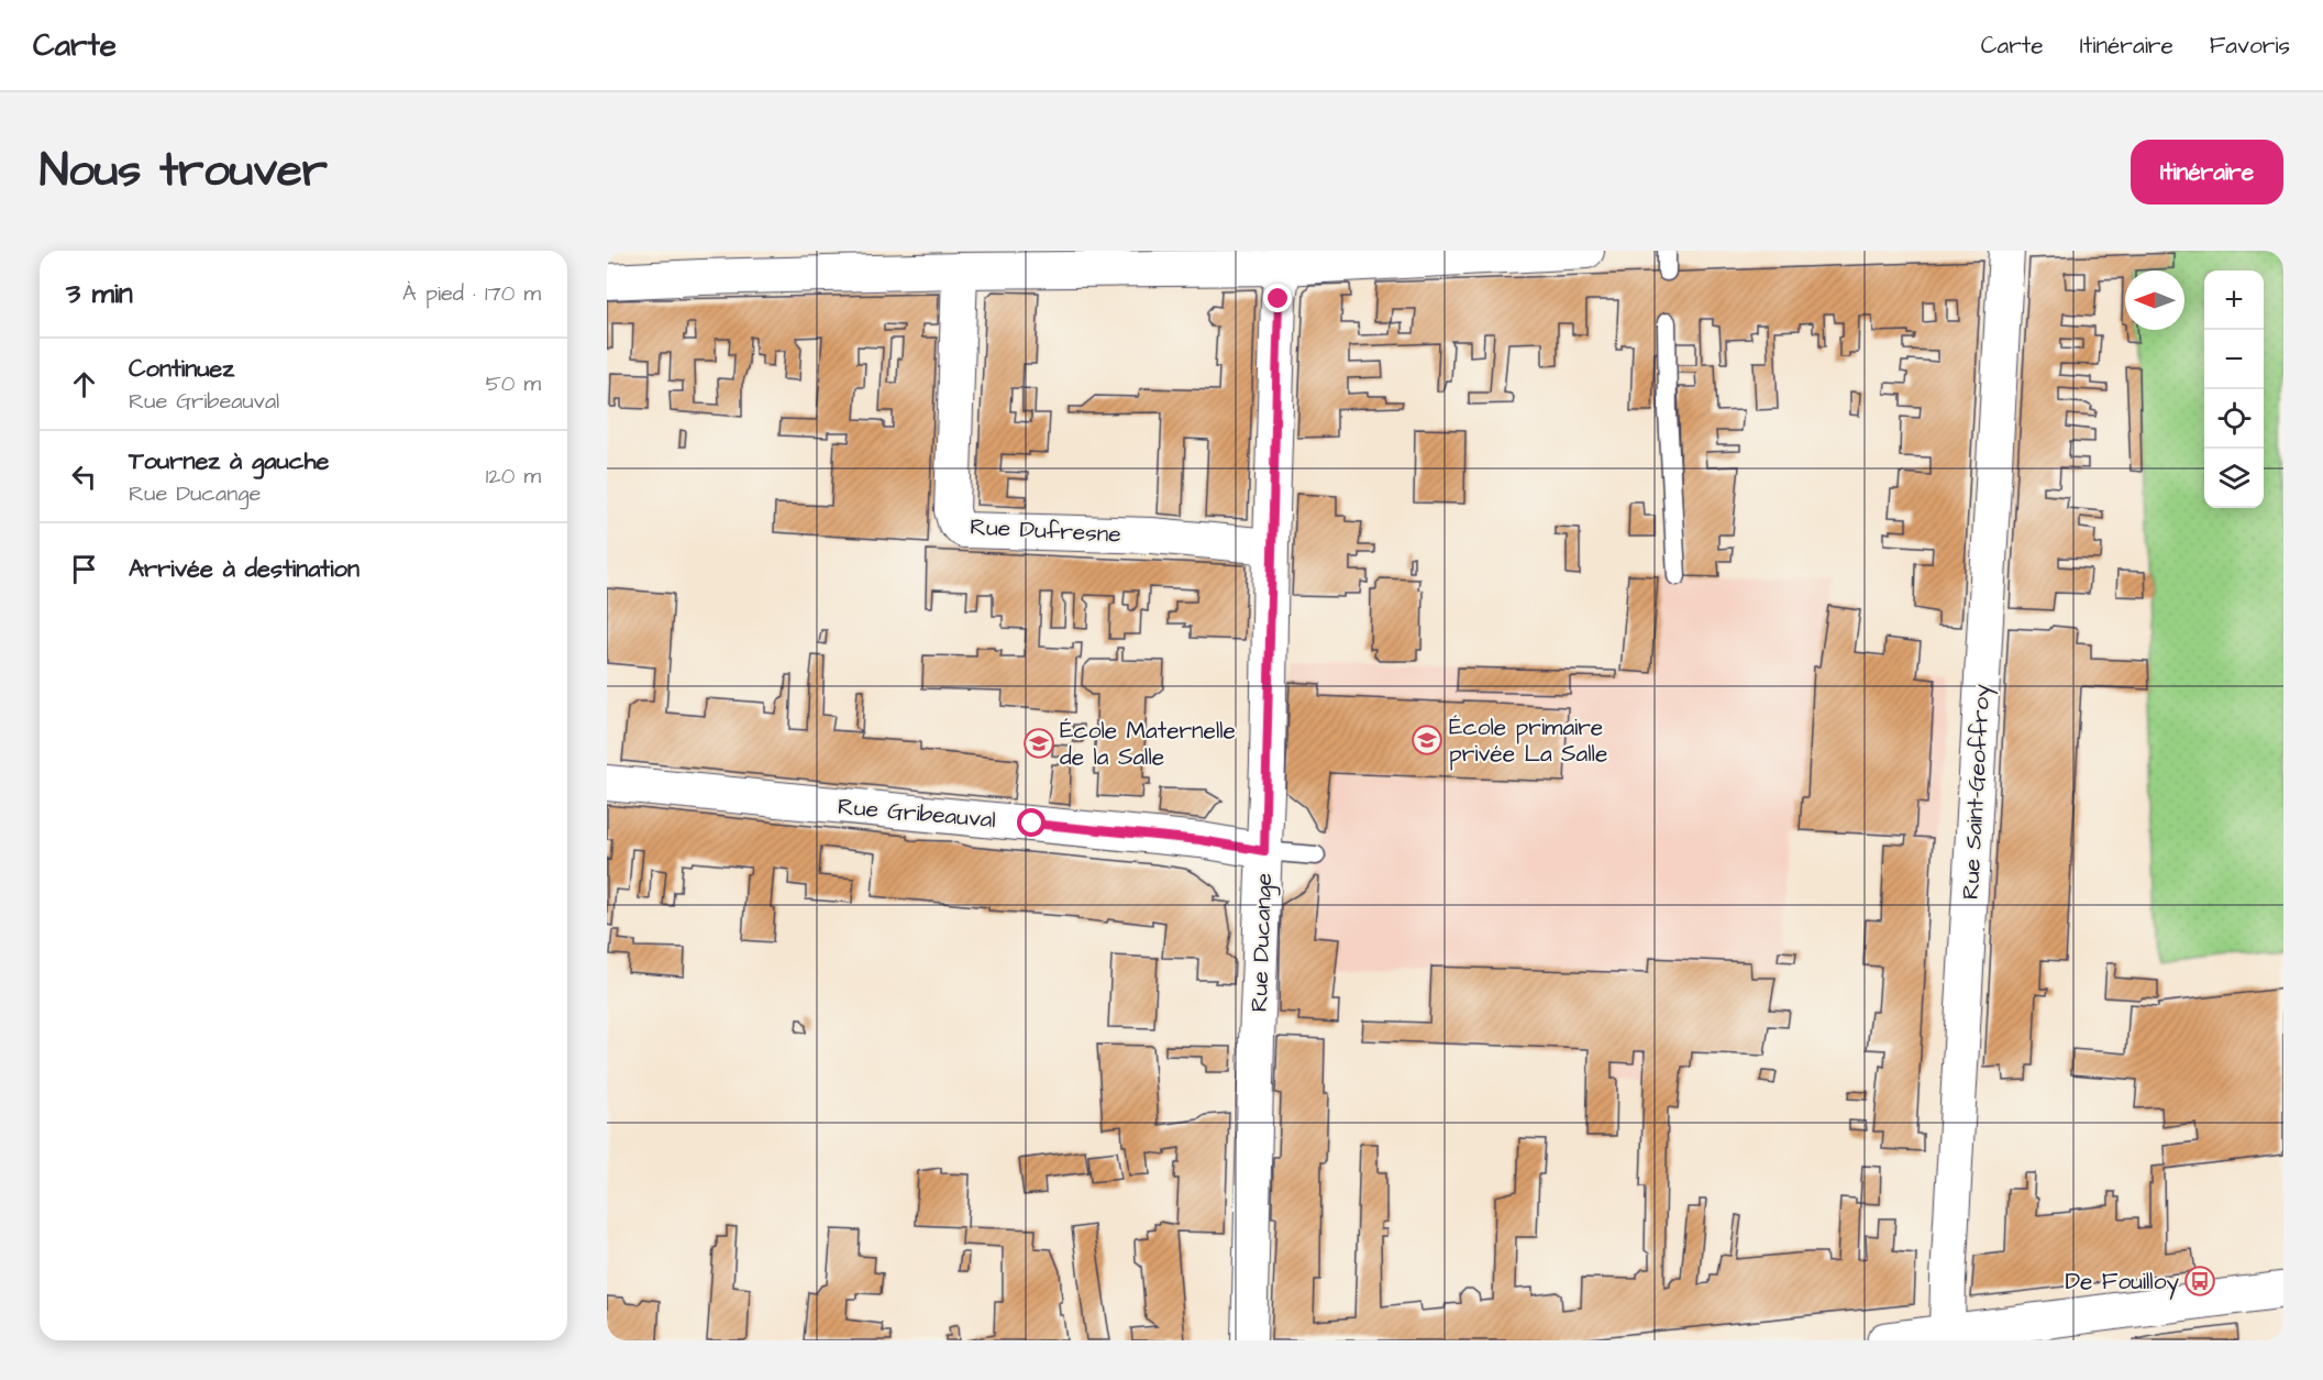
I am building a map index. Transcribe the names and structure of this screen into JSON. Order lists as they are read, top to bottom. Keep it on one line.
{"streets":{"street":["Rue Dufresne","Rue Saint-Geoffroy","Rue Gribeauval","Rue Ducange"]},"crossings":[["Rue Dufresne","Rue Ducange"],["Rue Gribeauval","Rue Ducange"]],"places":{"school or university":["École primaire privée La Salle","École Maternelle de la Salle"],"bus stop":["De Fouilloy"]},"north":"left","page":{"header":"Carte","nav":["Carte","Itinéraire","Favoris"],"title":"Nous trouver","buttons":"Itinéraire","heading":["3 min","À pied · 170 m"],"map_buttons":["+","−"],"list":[["Continuez","Rue Gribeauval","50 m"],["Tournez à gauche","Rue Ducange","120 m"],"Arrivée à destination"]}}
